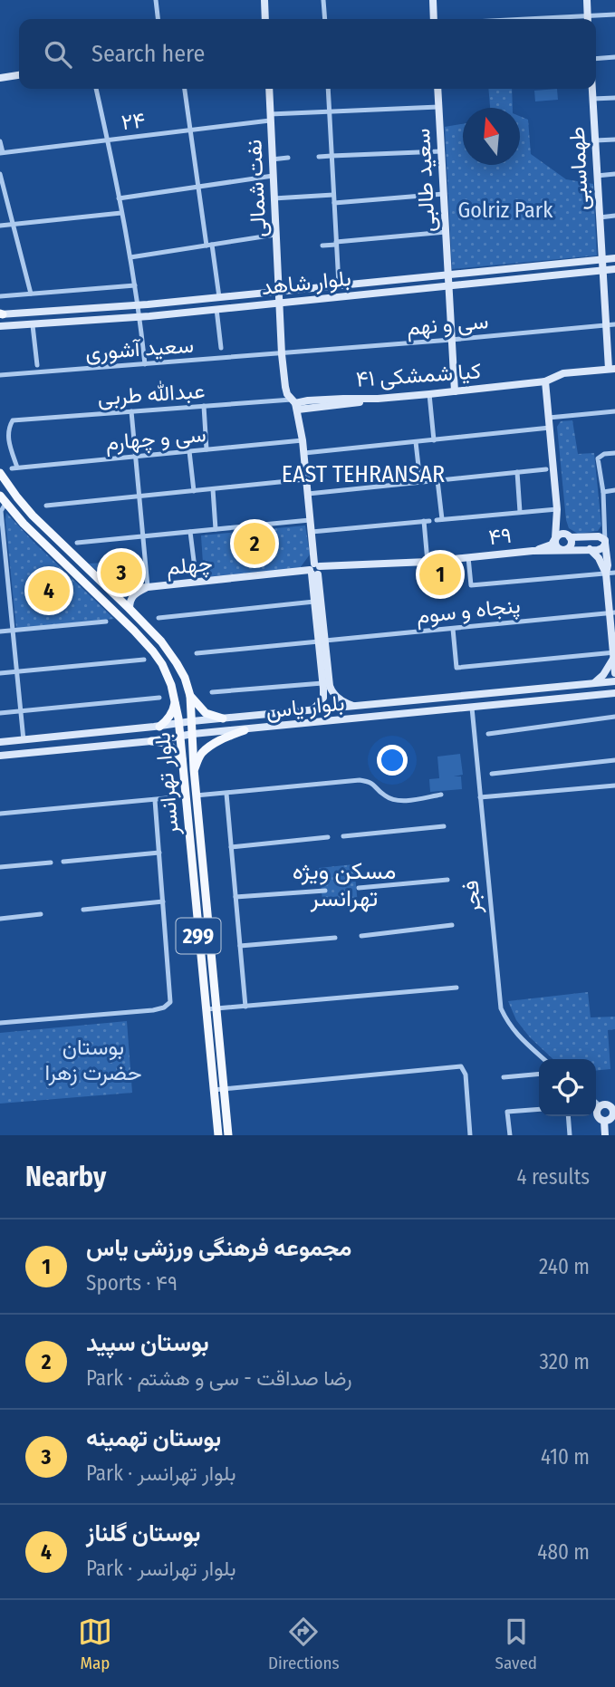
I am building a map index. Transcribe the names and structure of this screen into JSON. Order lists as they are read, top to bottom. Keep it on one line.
{"streets":{"main road":["بلوار تهرانسر","299"],"street":["۲۴","طهماسبی","سعید طالبی","نفت شمالی","بلوار شاهد","سی و نهم","سعید آشوری","۴۱ کیا شمشکی","عبدالله طربی","سی و چهارم","۴۹","چهلم","پنجاه و سوم","بلوار یاس","فجر"]},"crossings":[["۲۴","سعید طالبی"],["۲۴","نفت شمالی"],["طهماسبی","بلوار شاهد"],["سعید طالبی","بلوار شاهد"],["سعید طالبی","سی و نهم"],["سعید طالبی","۴۱ کیا شمشکی"],["نفت شمالی","بلوار شاهد"],["نفت شمالی","سی و نهم"],["نفت شمالی","سعید آشوری"],["نفت شمالی","۴۱ کیا شمشکی"],["نفت شمالی","عبدالله طربی"],["نفت شمالی","سی و چهارم"],["نفت شمالی","۴۹"],["نفت شمالی","چهلم"],["نفت شمالی","پنجاه و سوم"],["سی و نهم","سعید آشوری"],["۴۱ کیا شمشکی","عبدالله طربی"],["عبدالله طربی","سی و چهارم"],["۴۹","چهلم"],["چهلم","بلوار تهرانسر"],["بلوار یاس","بلوار تهرانسر"],["بلوار یاس","فجر"]],"districts":["EAST TEHRANSAR","مسکن ویژه تهرانسر"],"parks":["Golriz Park","بوستان حضرت زهرا"],"north":"top","page":{"search":"Search here","pins":["2","3","1","4"],"heading":["Nearby","4 results"],"list":[{"mark":"1","name":"مجموعه فرهنگی ورزشی یاس","note":"Sports · ۴۹","value":"240 m"},{"mark":"2","name":"بوستان سپید","note":"Park · رضا صداقت - سی و هشتم","value":"320 m"},{"mark":"3","name":"بوستان تهمینه","note":"Park · بلوار تهرانسر","value":"410 m"},{"mark":"4","name":"بوستان گلناز","note":"Park · بلوار تهرانسر","value":"480 m"}],"nav":["Map","Directions","Saved"]}}
